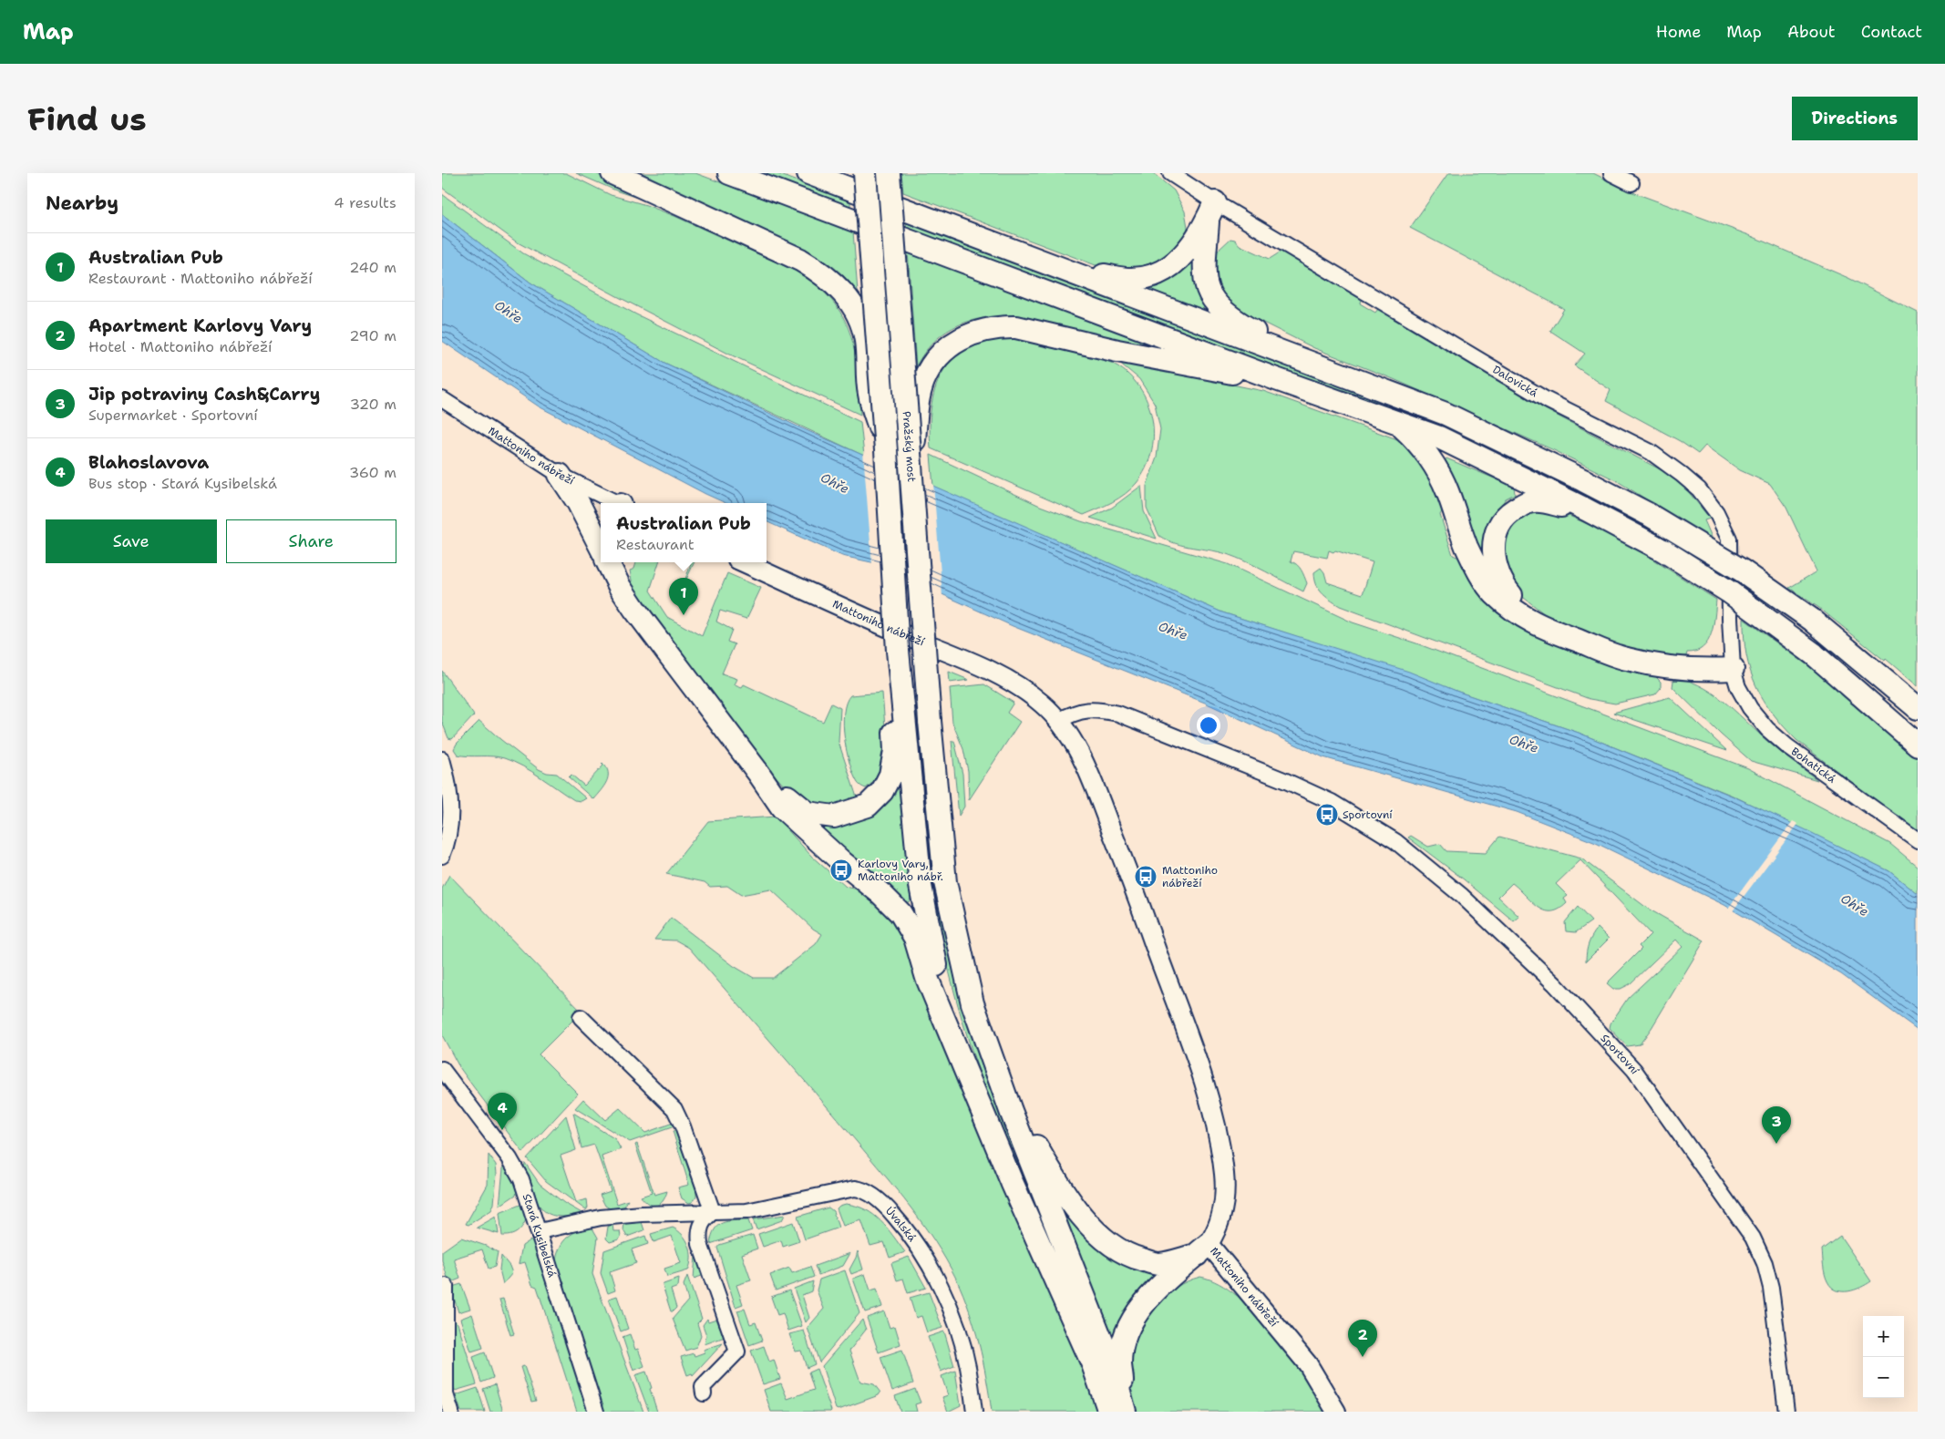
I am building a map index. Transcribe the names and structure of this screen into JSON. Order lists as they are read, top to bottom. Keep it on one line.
{"streets":{"highway":["Pražský most"],"main road":["Mattoniho nábřeží"],"street":["Dalovická","Bohatická","Sportovní","Úvalská","Stará Kysibelská"]},"crossings":[["Dalovická","Bohatická"],["Mattoniho nábřeží","Sportovní"],["Úvalská","Stará Kysibelská"]],"water":["Ohře"],"places":{"bus stop":["Sportovní","Karlovy Vary, Mattoniho nábř.","Mattoniho nábřeží"]},"page":{"header":"Map","nav":["Home","Map","About","Contact"],"buttons":["Directions",["Save","Share"]],"title":"Find us","heading":["Nearby","4 results"],"list":[{"mark":"1","name":"Australian Pub","note":"Restaurant · Mattoniho nábřeží","value":"240 m"},{"mark":"2","name":"Apartment Karlovy Vary","note":"Hotel · Mattoniho nábřeží","value":"290 m"},{"mark":"3","name":"Jip potraviny Cash&Carry","note":"Supermarket · Sportovní","value":"320 m"},{"mark":"4","name":"Blahoslavova","note":"Bus stop · Stará Kysibelská","value":"360 m"}],"popup":["Australian Pub","Restaurant"],"pins":["1","4","3","2"],"map_buttons":["+","−"]}}
